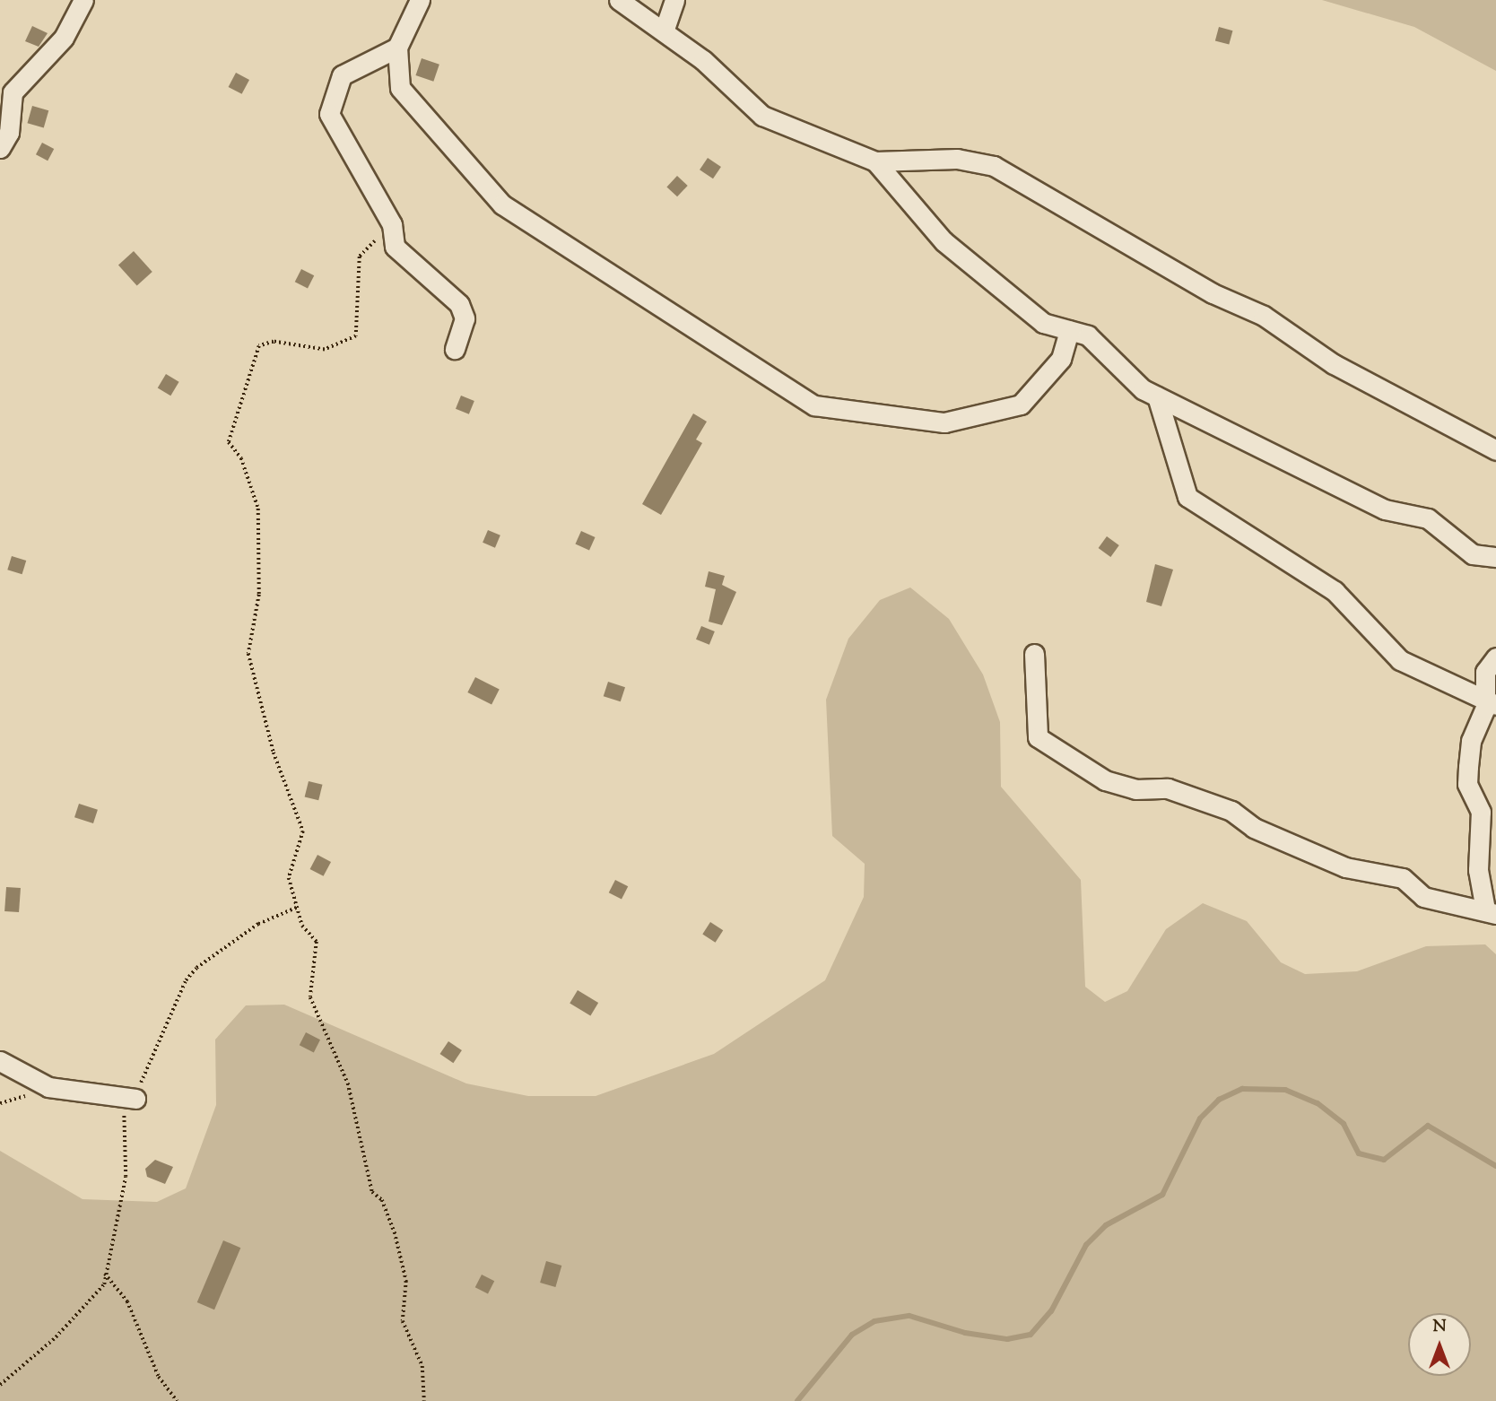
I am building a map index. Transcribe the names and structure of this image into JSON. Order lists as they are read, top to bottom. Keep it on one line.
{"north":"top"}
